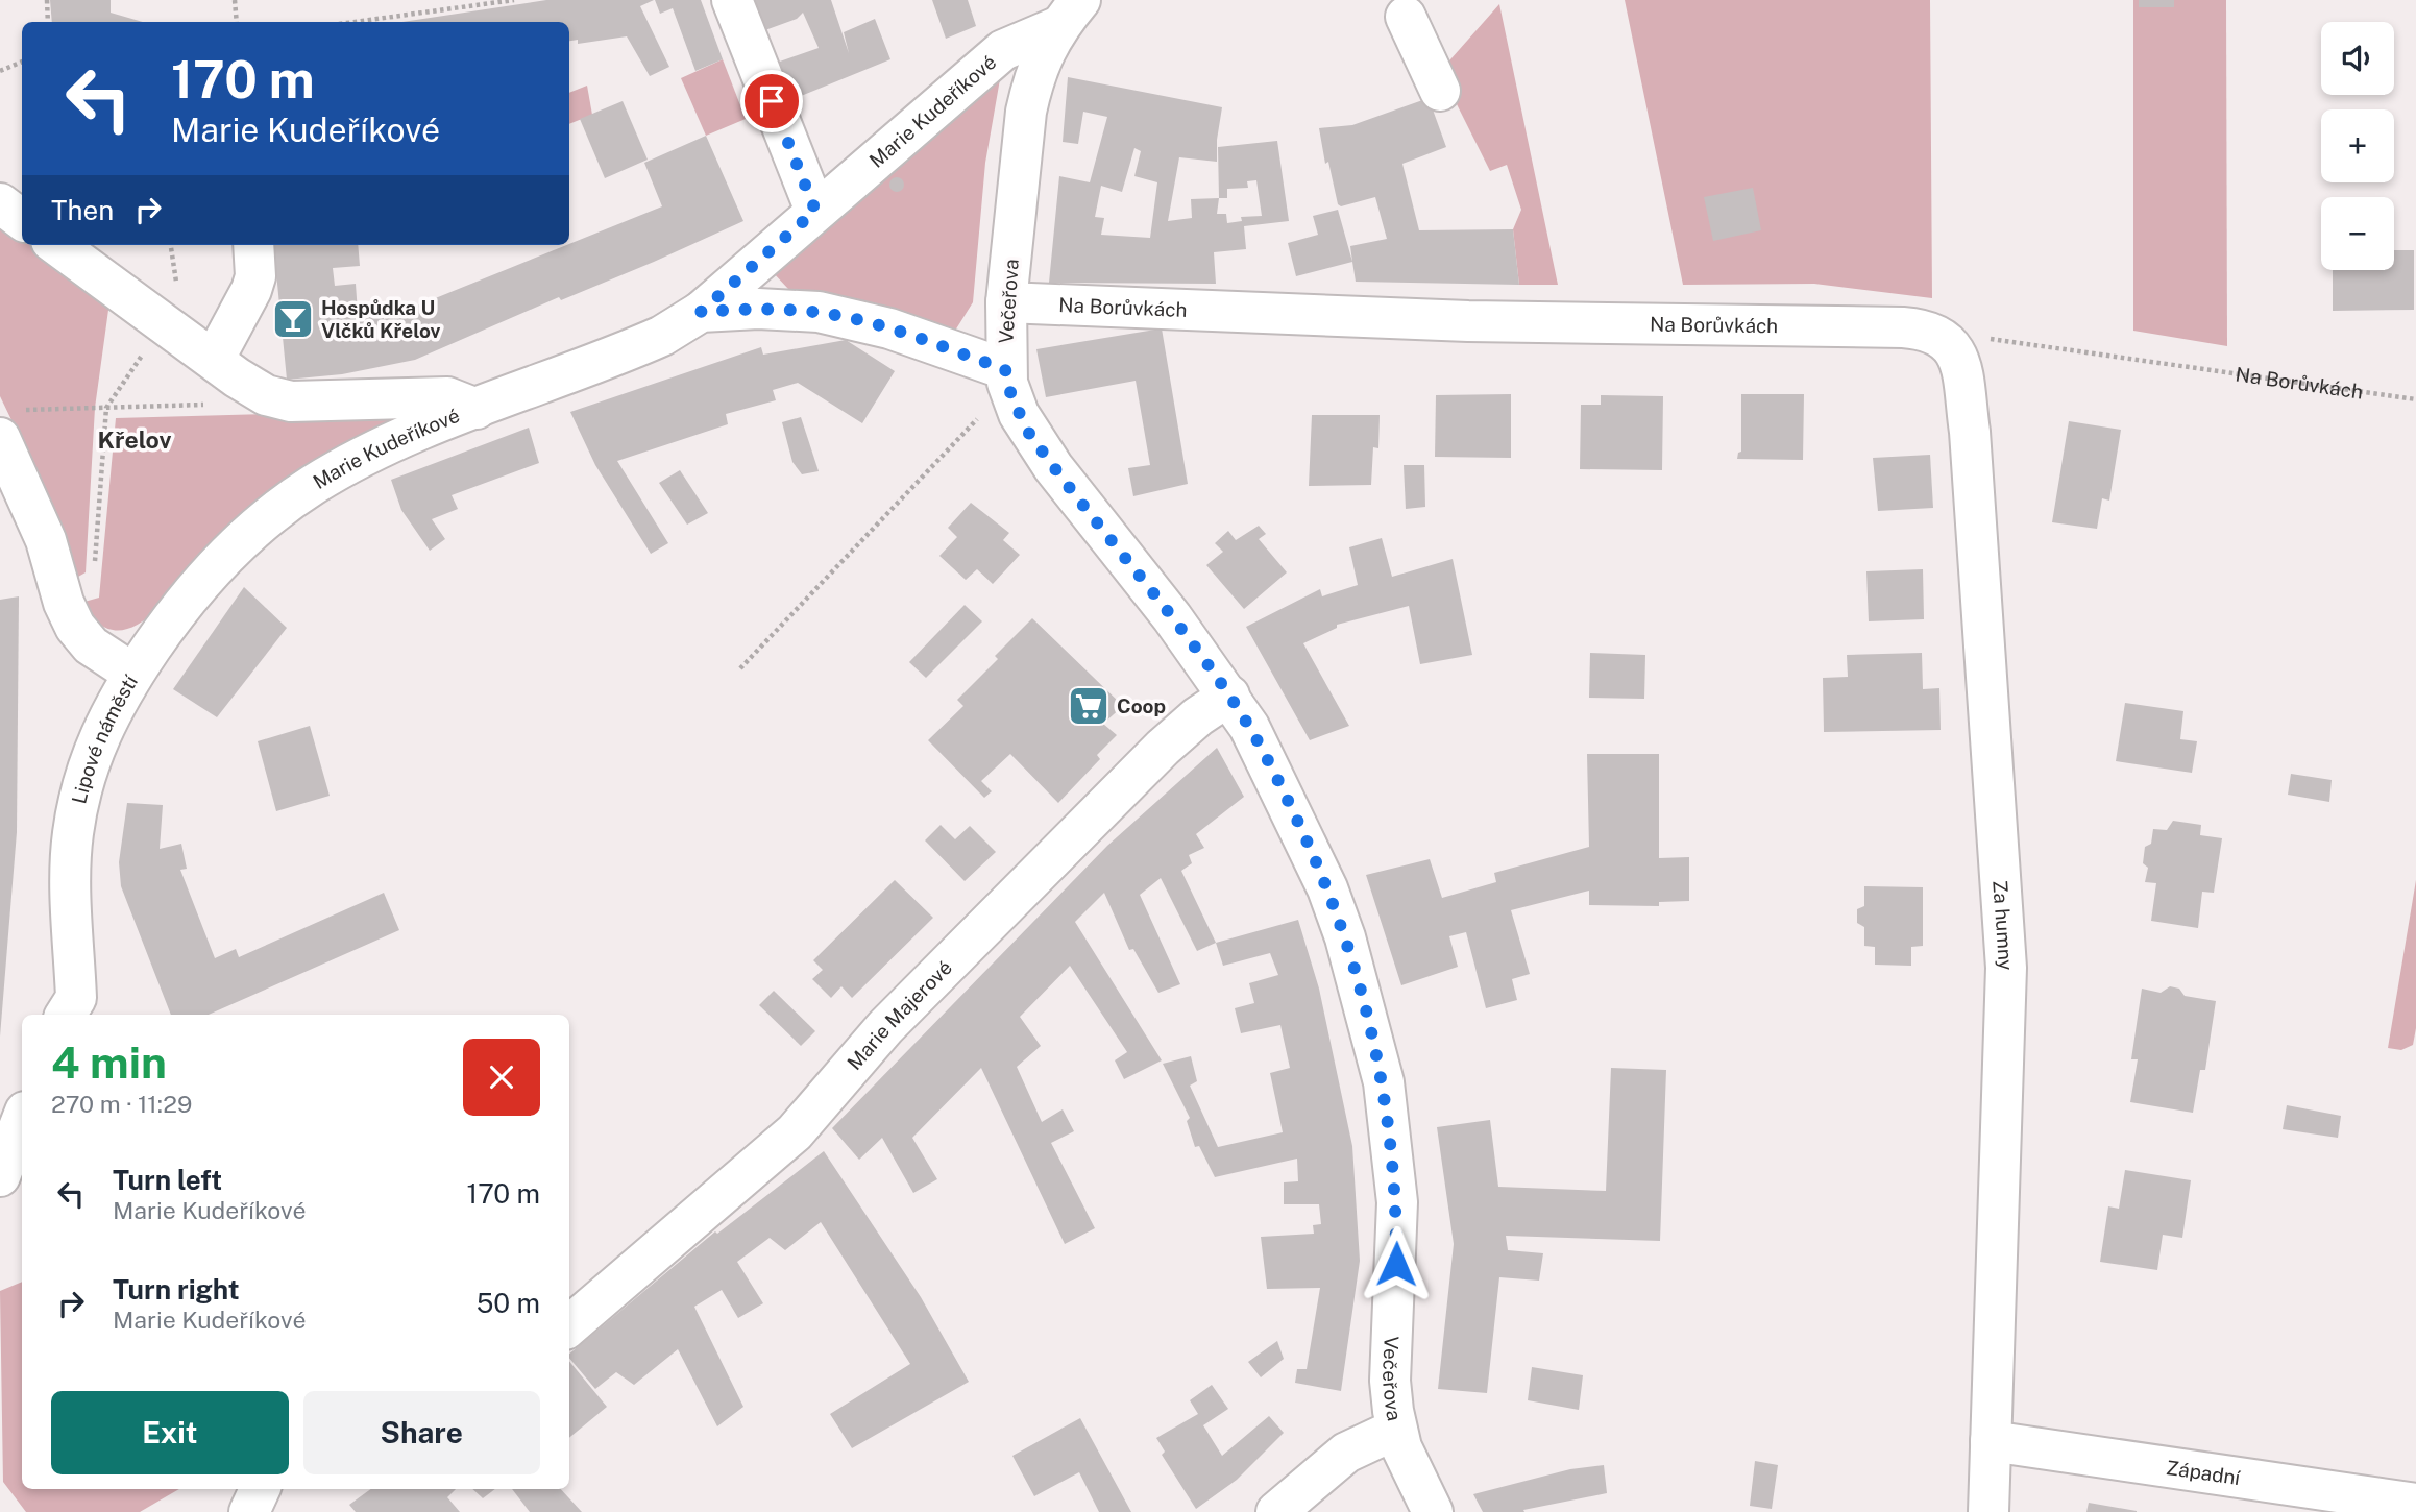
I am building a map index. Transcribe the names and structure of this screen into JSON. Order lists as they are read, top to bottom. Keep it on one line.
{"streets":{"street":["Marie Kudeříkové","Večeřova","Na Borůvkách","Lipové náměstí","Za humny","Marie Majerové","Západní"]},"crossings":[["Marie Kudeříkové","Večeřova"],["Marie Kudeříkové","Lipové náměstí"],["Večeřova","Na Borůvkách"],["Večeřova","Marie Majerové"],["Na Borůvkách","Za humny"],["Za humny","Západní"]],"districts":["Křelov"],"places":{"bar":["Hospůdka U Vlčků Křelov"],"supermarket":["Coop"]},"page":{"map_buttons":["+","−"],"turn":["170 m","Marie Kudeříkové"],"then":"Then","heading":["4 min","270 m · 11:29"],"list":[{"name":"Turn left","note":"Marie Kudeříkové","value":"170 m"},{"name":"Turn right","note":"Marie Kudeříkové","value":"50 m"}],"buttons":["Exit","Share"]}}
